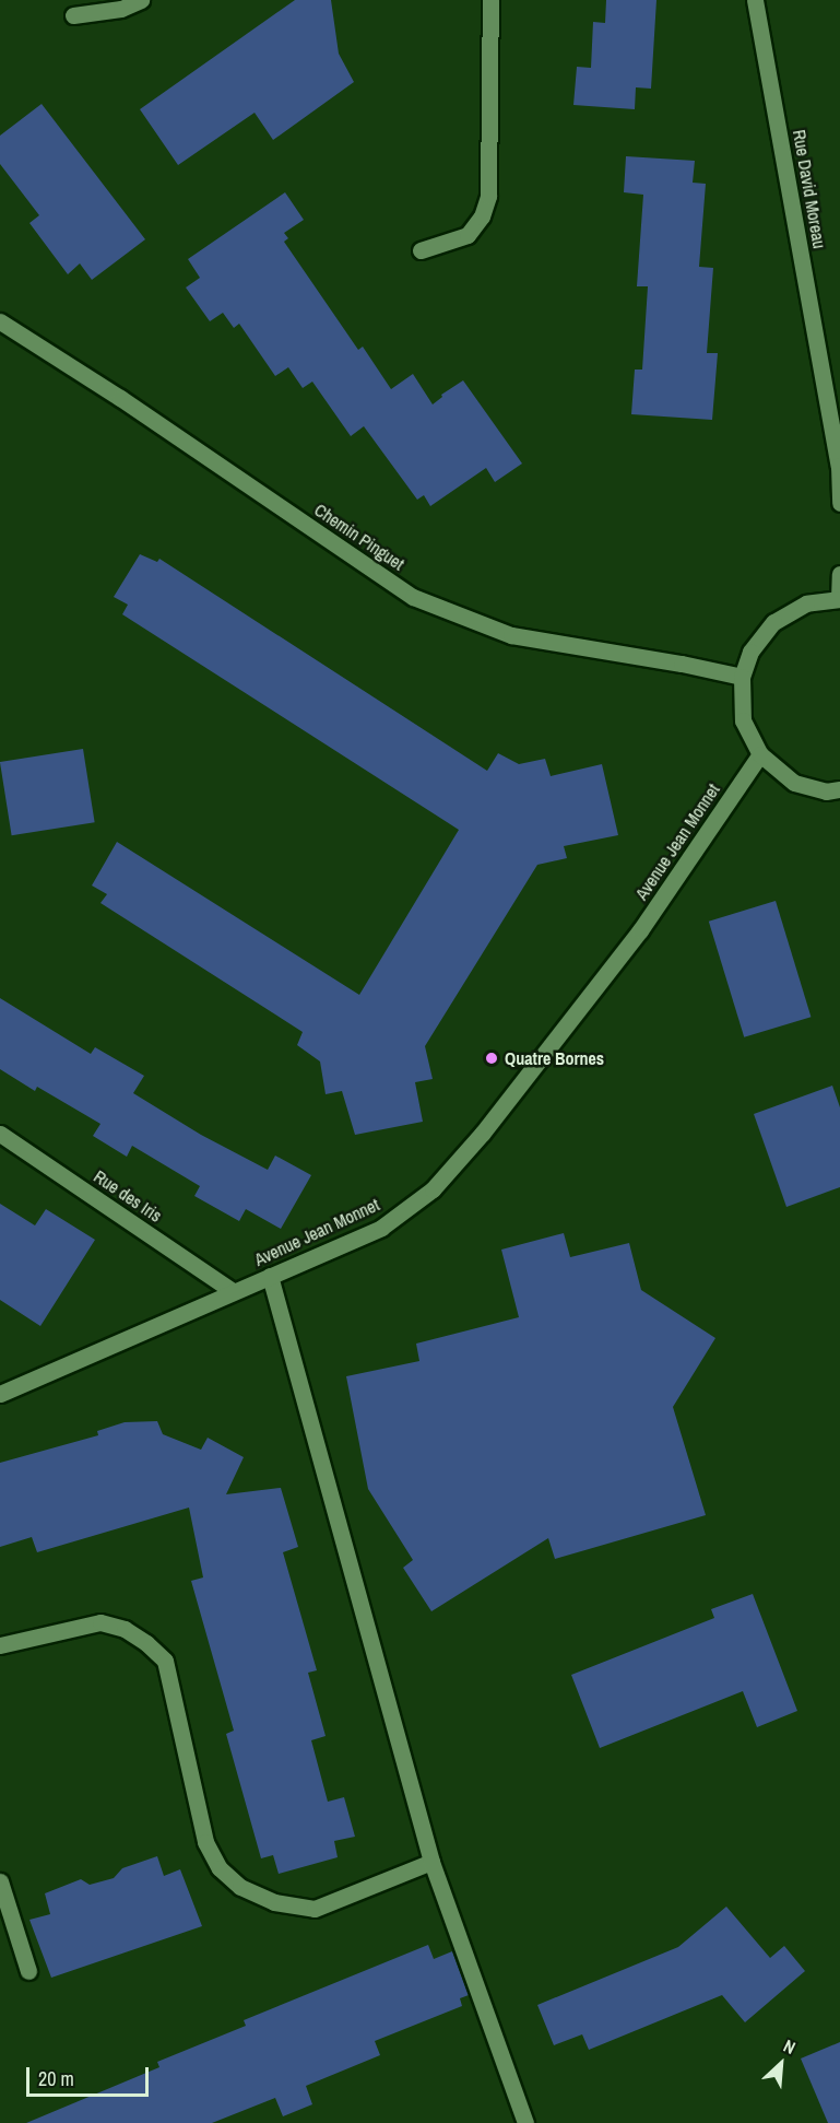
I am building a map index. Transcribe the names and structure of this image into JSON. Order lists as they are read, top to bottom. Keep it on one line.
{"streets":{"street":["Rue David Moreau","Chemin Pinguet","Avenue Jean Monnet","Rue des Iris"]},"crossings":[["Avenue Jean Monnet","Rue des Iris"]],"places":["Quatre Bornes"],"scale_bar":"20 m","north":"top right"}
